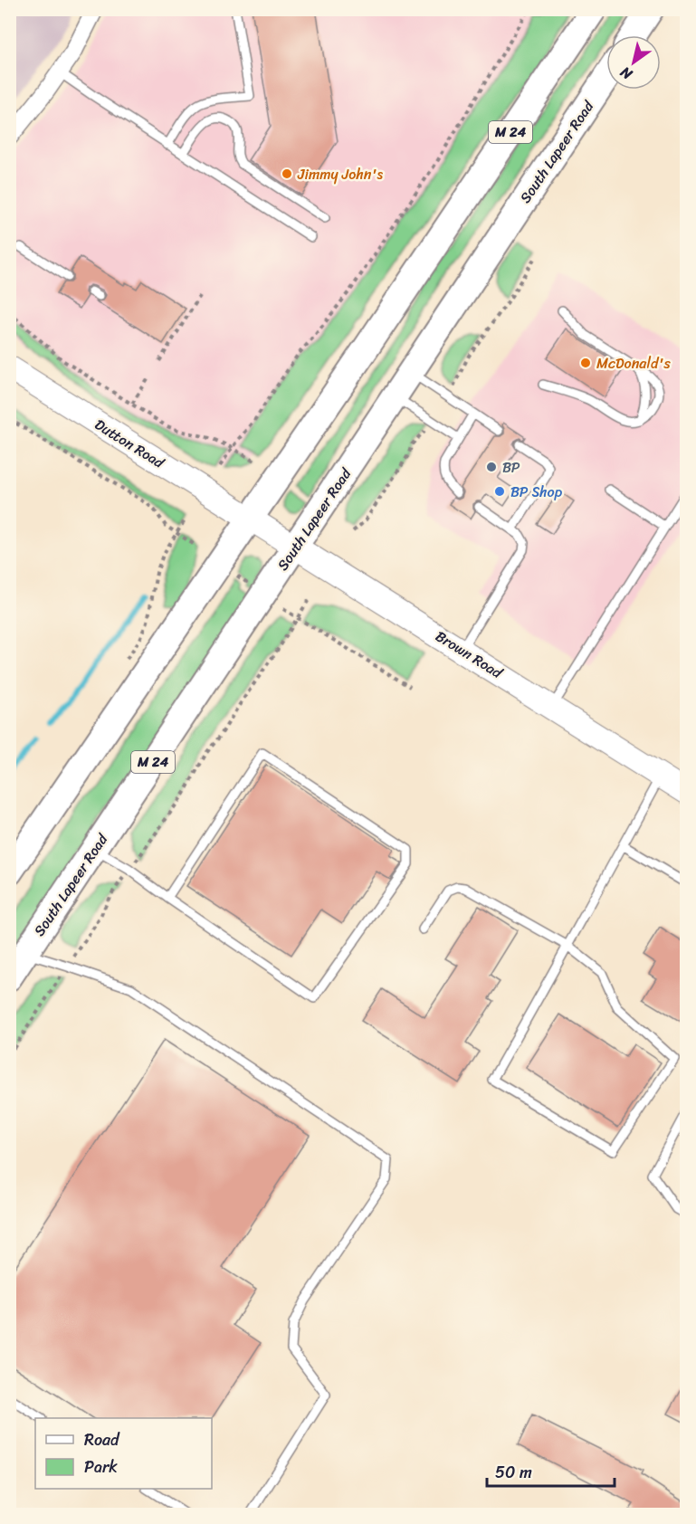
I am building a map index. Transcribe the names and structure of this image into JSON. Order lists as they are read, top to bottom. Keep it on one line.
{"streets":{"main road":["M 24","South Lapeer Road","Dutton Road","Brown Road"]},"crossings":[["M 24","Dutton Road"],["M 24","Brown Road"],["South Lapeer Road","Brown Road"],["Dutton Road","Brown Road"]],"places":["Jimmy John's","McDonald's","BP","BP Shop"],"legend":["Road","Park"],"scale_bar":"50 m","north":"bottom left"}
